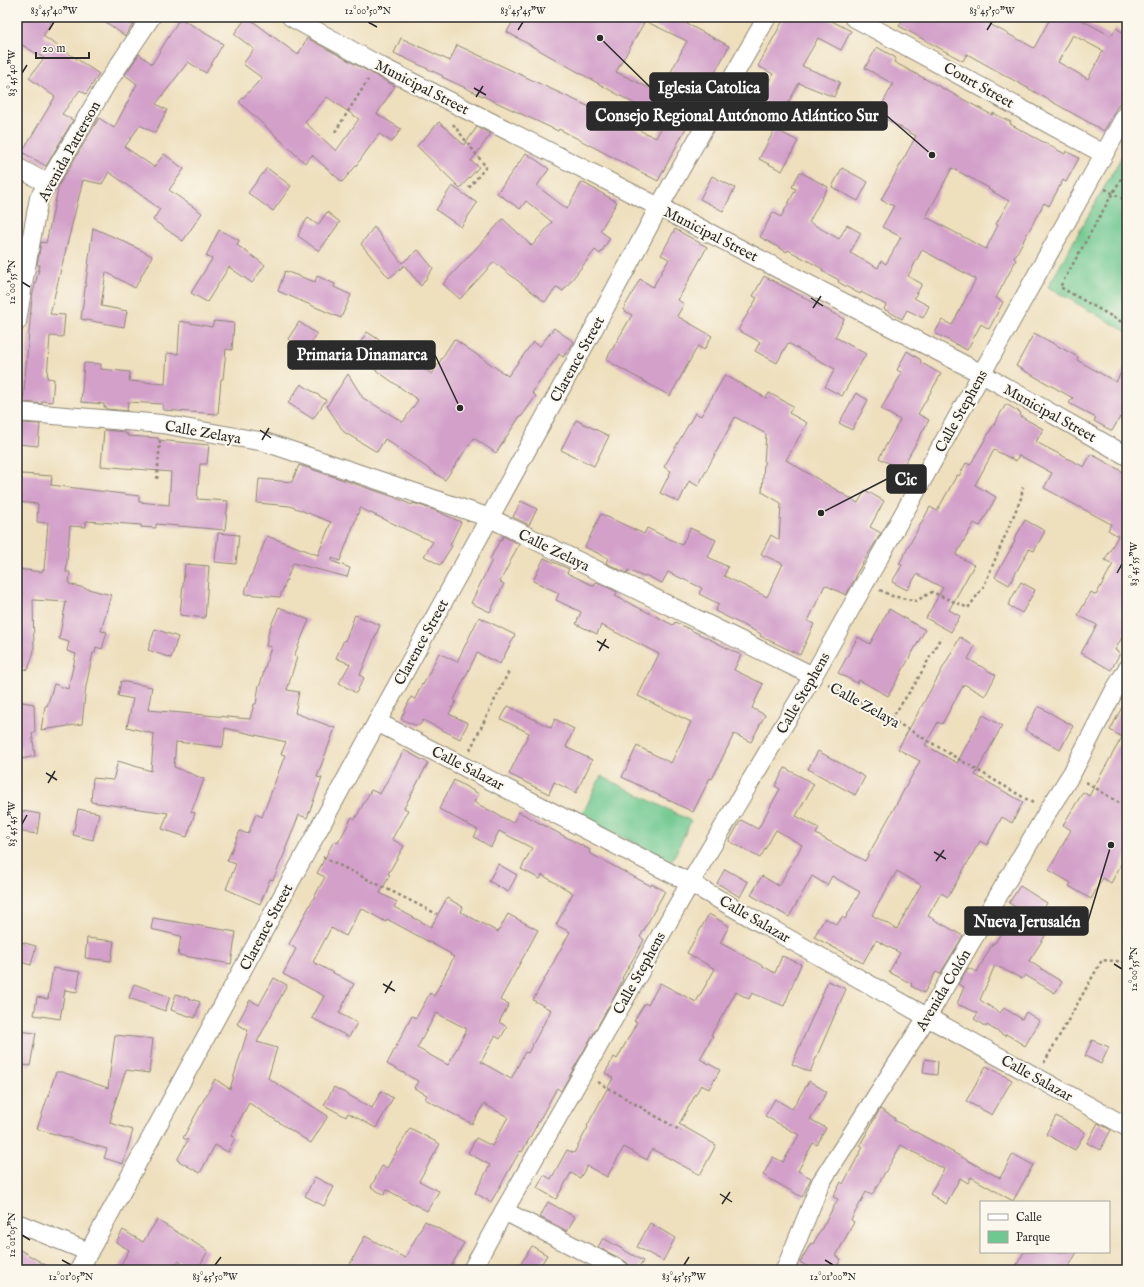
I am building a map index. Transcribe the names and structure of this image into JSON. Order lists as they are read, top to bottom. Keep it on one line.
{"streets":{"street":["Court Street","Municipal Street","Avenida Patterson","Clarence Street","Calle Stephens","Calle Zelaya","Calle Salazar","Avenida Colón"]},"crossings":[["Court Street","Calle Stephens"],["Municipal Street","Clarence Street"],["Municipal Street","Calle Stephens"],["Clarence Street","Calle Zelaya"],["Clarence Street","Calle Salazar"],["Calle Stephens","Calle Zelaya"],["Calle Stephens","Calle Salazar"],["Calle Zelaya","Avenida Colón"],["Calle Salazar","Avenida Colón"]],"places":["Iglesia Catolica","Consejo Regional Autónomo Atlántico Sur","Primaria Dinamarca","Cic","Nueva Jerusalén"],"legend":["Calle","Parque"],"scale_bar":"20 m","coordinates":["83°45'40\"W","12°00'50\"N","83°45'45\"W","83°45'50\"W","12°00'55\"N","83°45'55\"W","12°01'05\"N","12°01'00\"N"]}
